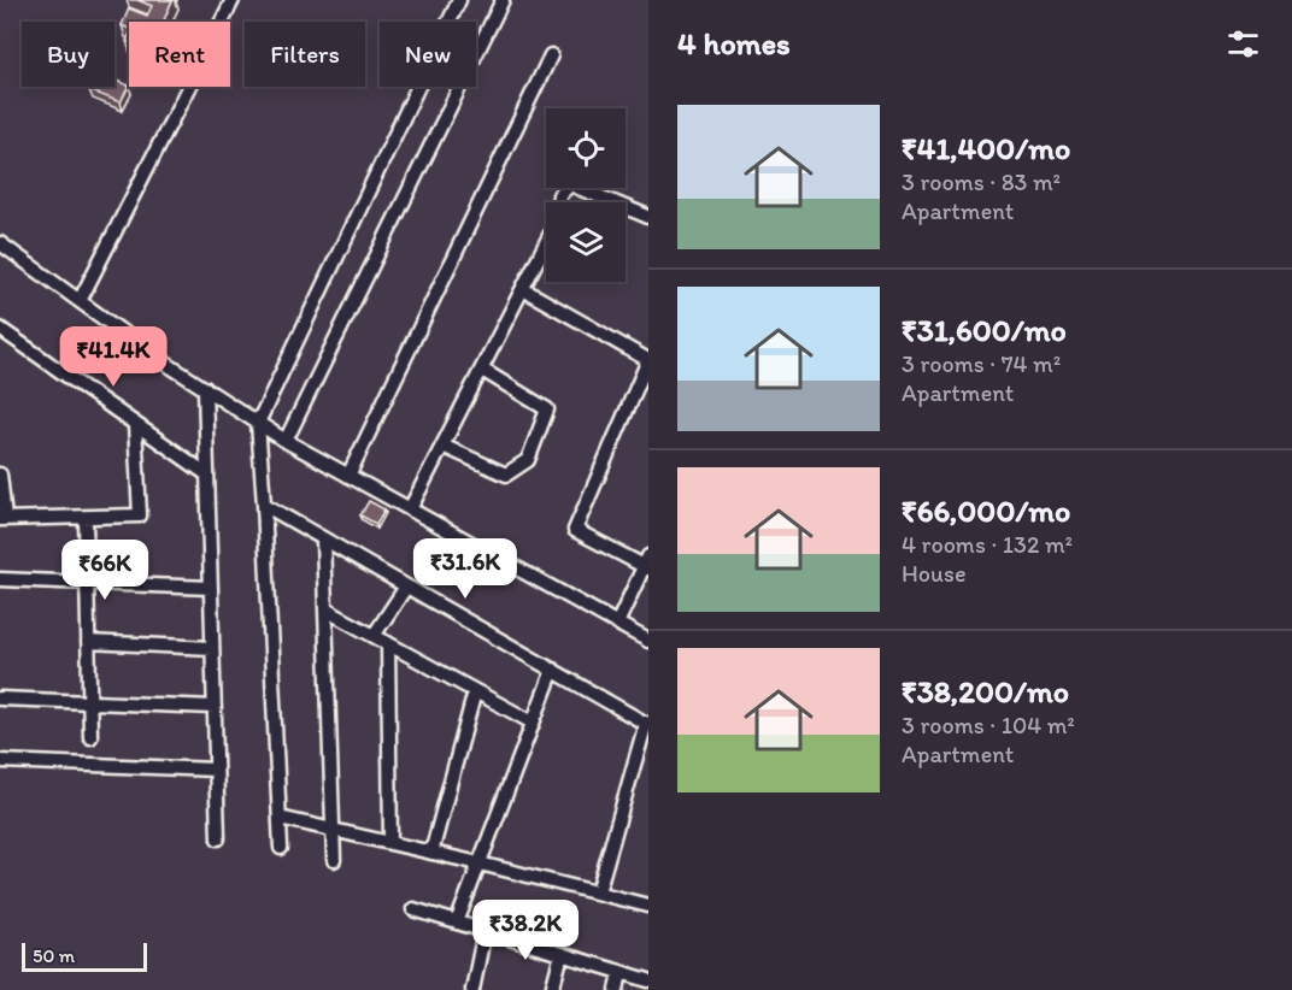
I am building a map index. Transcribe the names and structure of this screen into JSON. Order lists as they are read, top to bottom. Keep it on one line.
{"scale_bar":"50 m","page":{"heading":"4 homes","chip":["Buy","Rent","Filters","New"],"list":[{"name":"₹41,400/mo","note":"3 rooms · 83 m² · Apartment"},{"name":"₹31,600/mo","note":"3 rooms · 74 m² · Apartment"},{"name":"₹66,000/mo","note":"4 rooms · 132 m² · House"},{"name":"₹38,200/mo","note":"3 rooms · 104 m² · Apartment"}],"price":["₹41.4K","₹31.6K","₹66K","₹38.2K"],"scale":"50 m"}}
